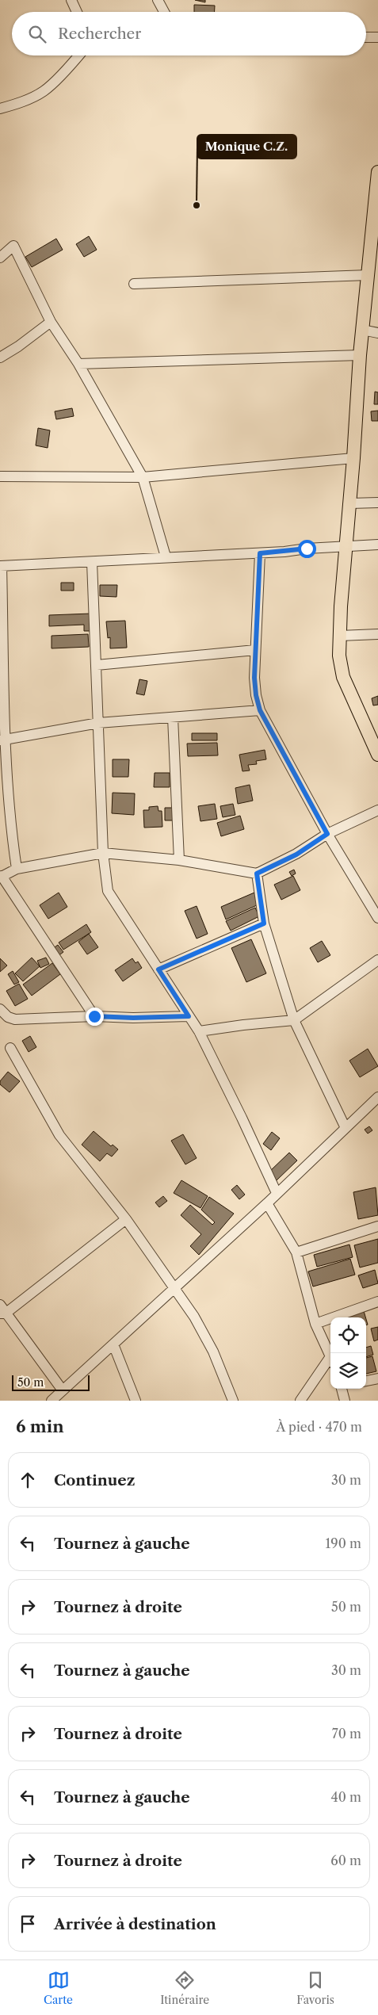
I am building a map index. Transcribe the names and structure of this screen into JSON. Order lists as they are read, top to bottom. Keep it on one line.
{"places":["Monique C.Z."],"scale_bar":"50 m","page":{"search":"Rechercher","scale":"50 m","heading":["6 min","À pied · 470 m"],"list":[["Continuez","30 m"],["Tournez à gauche","190 m"],["Tournez à droite","50 m"],["Tournez à gauche","30 m"],["Tournez à droite","70 m"],["Tournez à gauche","40 m"],["Tournez à droite","60 m"],"Arrivée à destination"],"nav":["Carte","Itinéraire","Favoris"]}}
